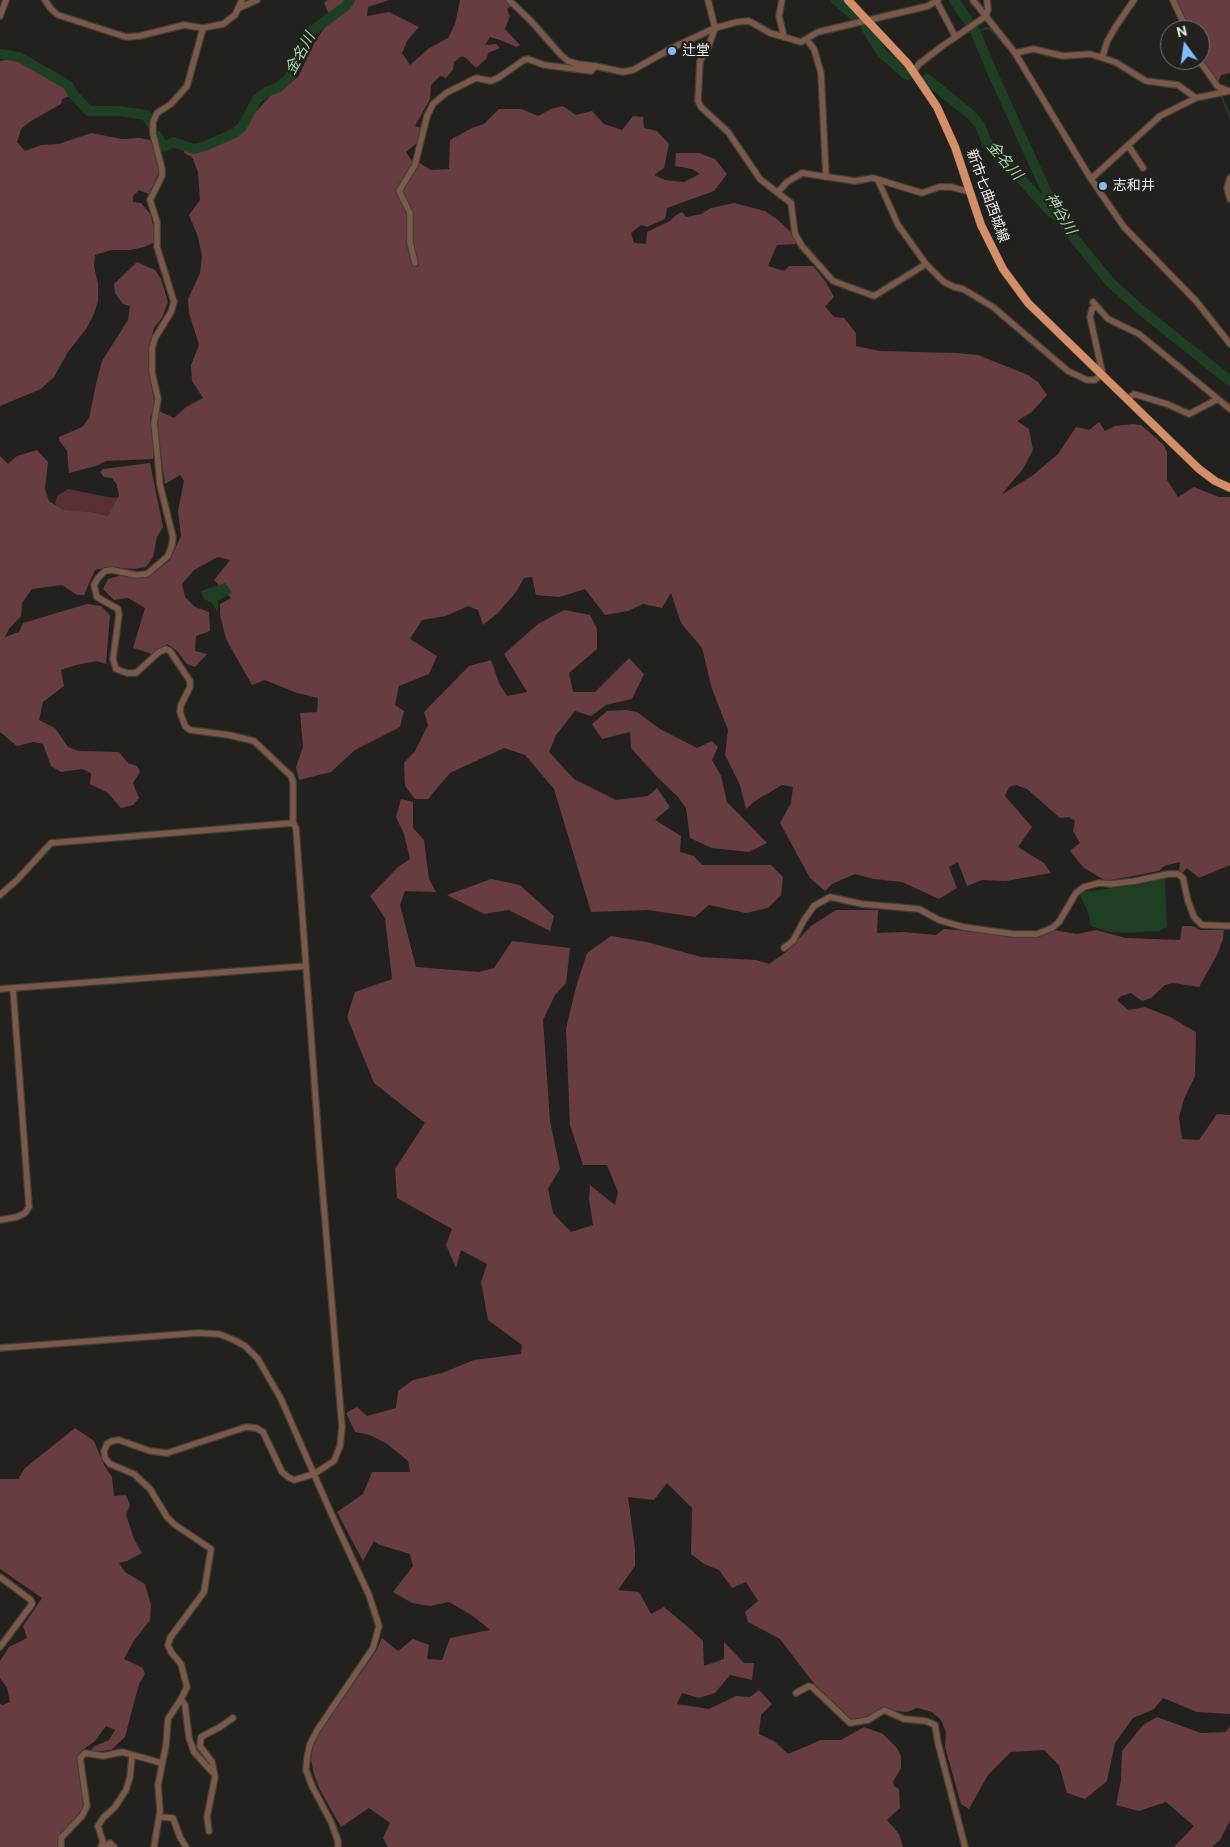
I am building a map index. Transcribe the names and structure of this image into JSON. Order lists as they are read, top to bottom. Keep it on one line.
{"streets":{"main road":["新市七曲西城線"]},"water":["金名川","神谷川"],"places":["辻堂","志和井"],"north":"top"}
